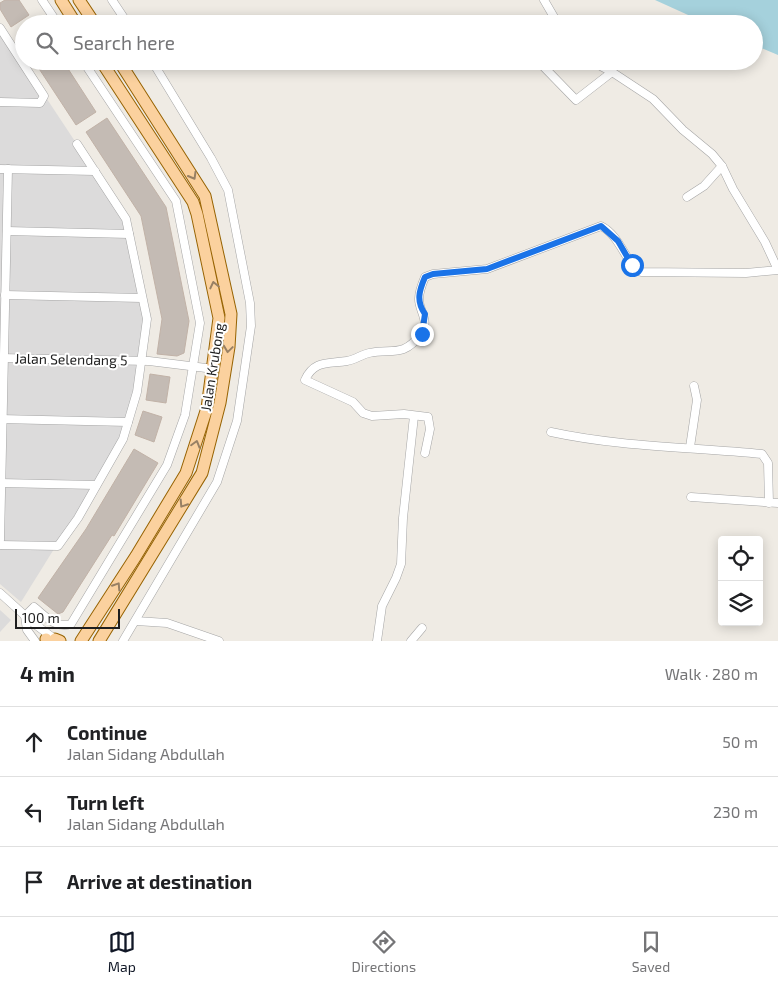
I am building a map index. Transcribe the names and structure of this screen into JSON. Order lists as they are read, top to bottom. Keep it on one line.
{"streets":{"main road":["Jalan Krubong"],"street":["Jalan Selendang 5"]},"crossings":[["Jalan Selendang 5","Jalan Krubong"]],"scale_bar":"100 m","page":{"search":"Search here","scale":"100 m","heading":["4 min","Walk · 280 m"],"list":[["Continue","Jalan Sidang Abdullah","50 m"],["Turn left","Jalan Sidang Abdullah","230 m"],"Arrive at destination"],"nav":["Map","Directions","Saved"]}}
